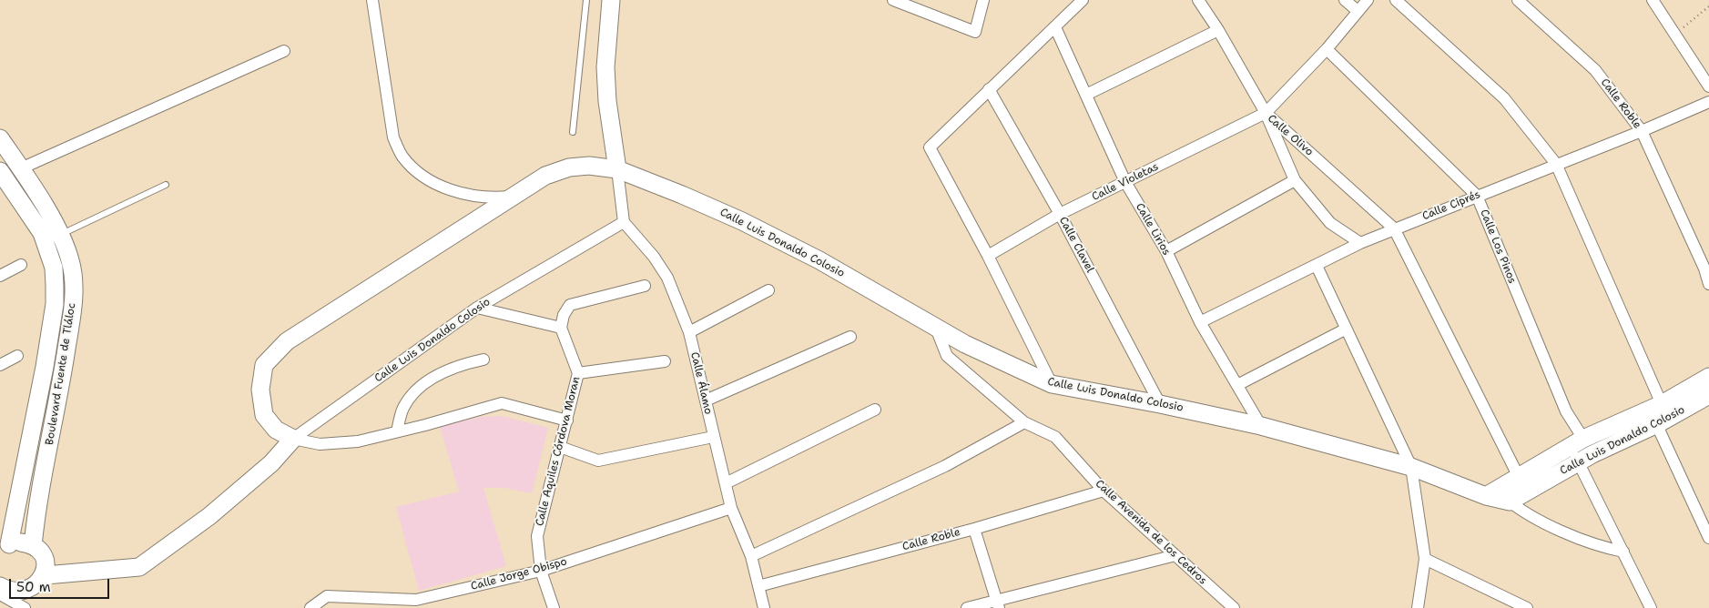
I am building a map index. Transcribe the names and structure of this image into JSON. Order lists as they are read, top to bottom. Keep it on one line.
{"streets":{"street":["Calle Roble","Calle Olivo","Calle Violetas","Calle Ciprés","Calle Lirios","Calle Luis Donaldo Colosio","Calle Clavel","Calle Los Pinos","Boulevard Fuente de Tláloc","Calle Álamo","Calle Aquiles Córdova Moran","Calle Avenida de los Cedros","Calle Jorge Obispo"]},"crossings":[["Calle Roble","Calle Ciprés"],["Calle Roble","Calle Álamo"],["Calle Roble","Calle Avenida de los Cedros"],["Calle Olivo","Calle Violetas"],["Calle Olivo","Calle Ciprés"],["Calle Violetas","Calle Lirios"],["Calle Violetas","Calle Clavel"],["Calle Violetas","Calle Los Pinos"],["Calle Ciprés","Calle Lirios"],["Calle Ciprés","Calle Los Pinos"],["Calle Lirios","Calle Luis Donaldo Colosio"],["Calle Luis Donaldo Colosio","Calle Clavel"],["Calle Luis Donaldo Colosio","Calle Los Pinos"],["Calle Luis Donaldo Colosio","Calle Álamo"],["Calle Luis Donaldo Colosio","Calle Avenida de los Cedros"],["Calle Álamo","Calle Jorge Obispo"],["Calle Aquiles Córdova Moran","Calle Jorge Obispo"]],"scale_bar":"50 m"}
